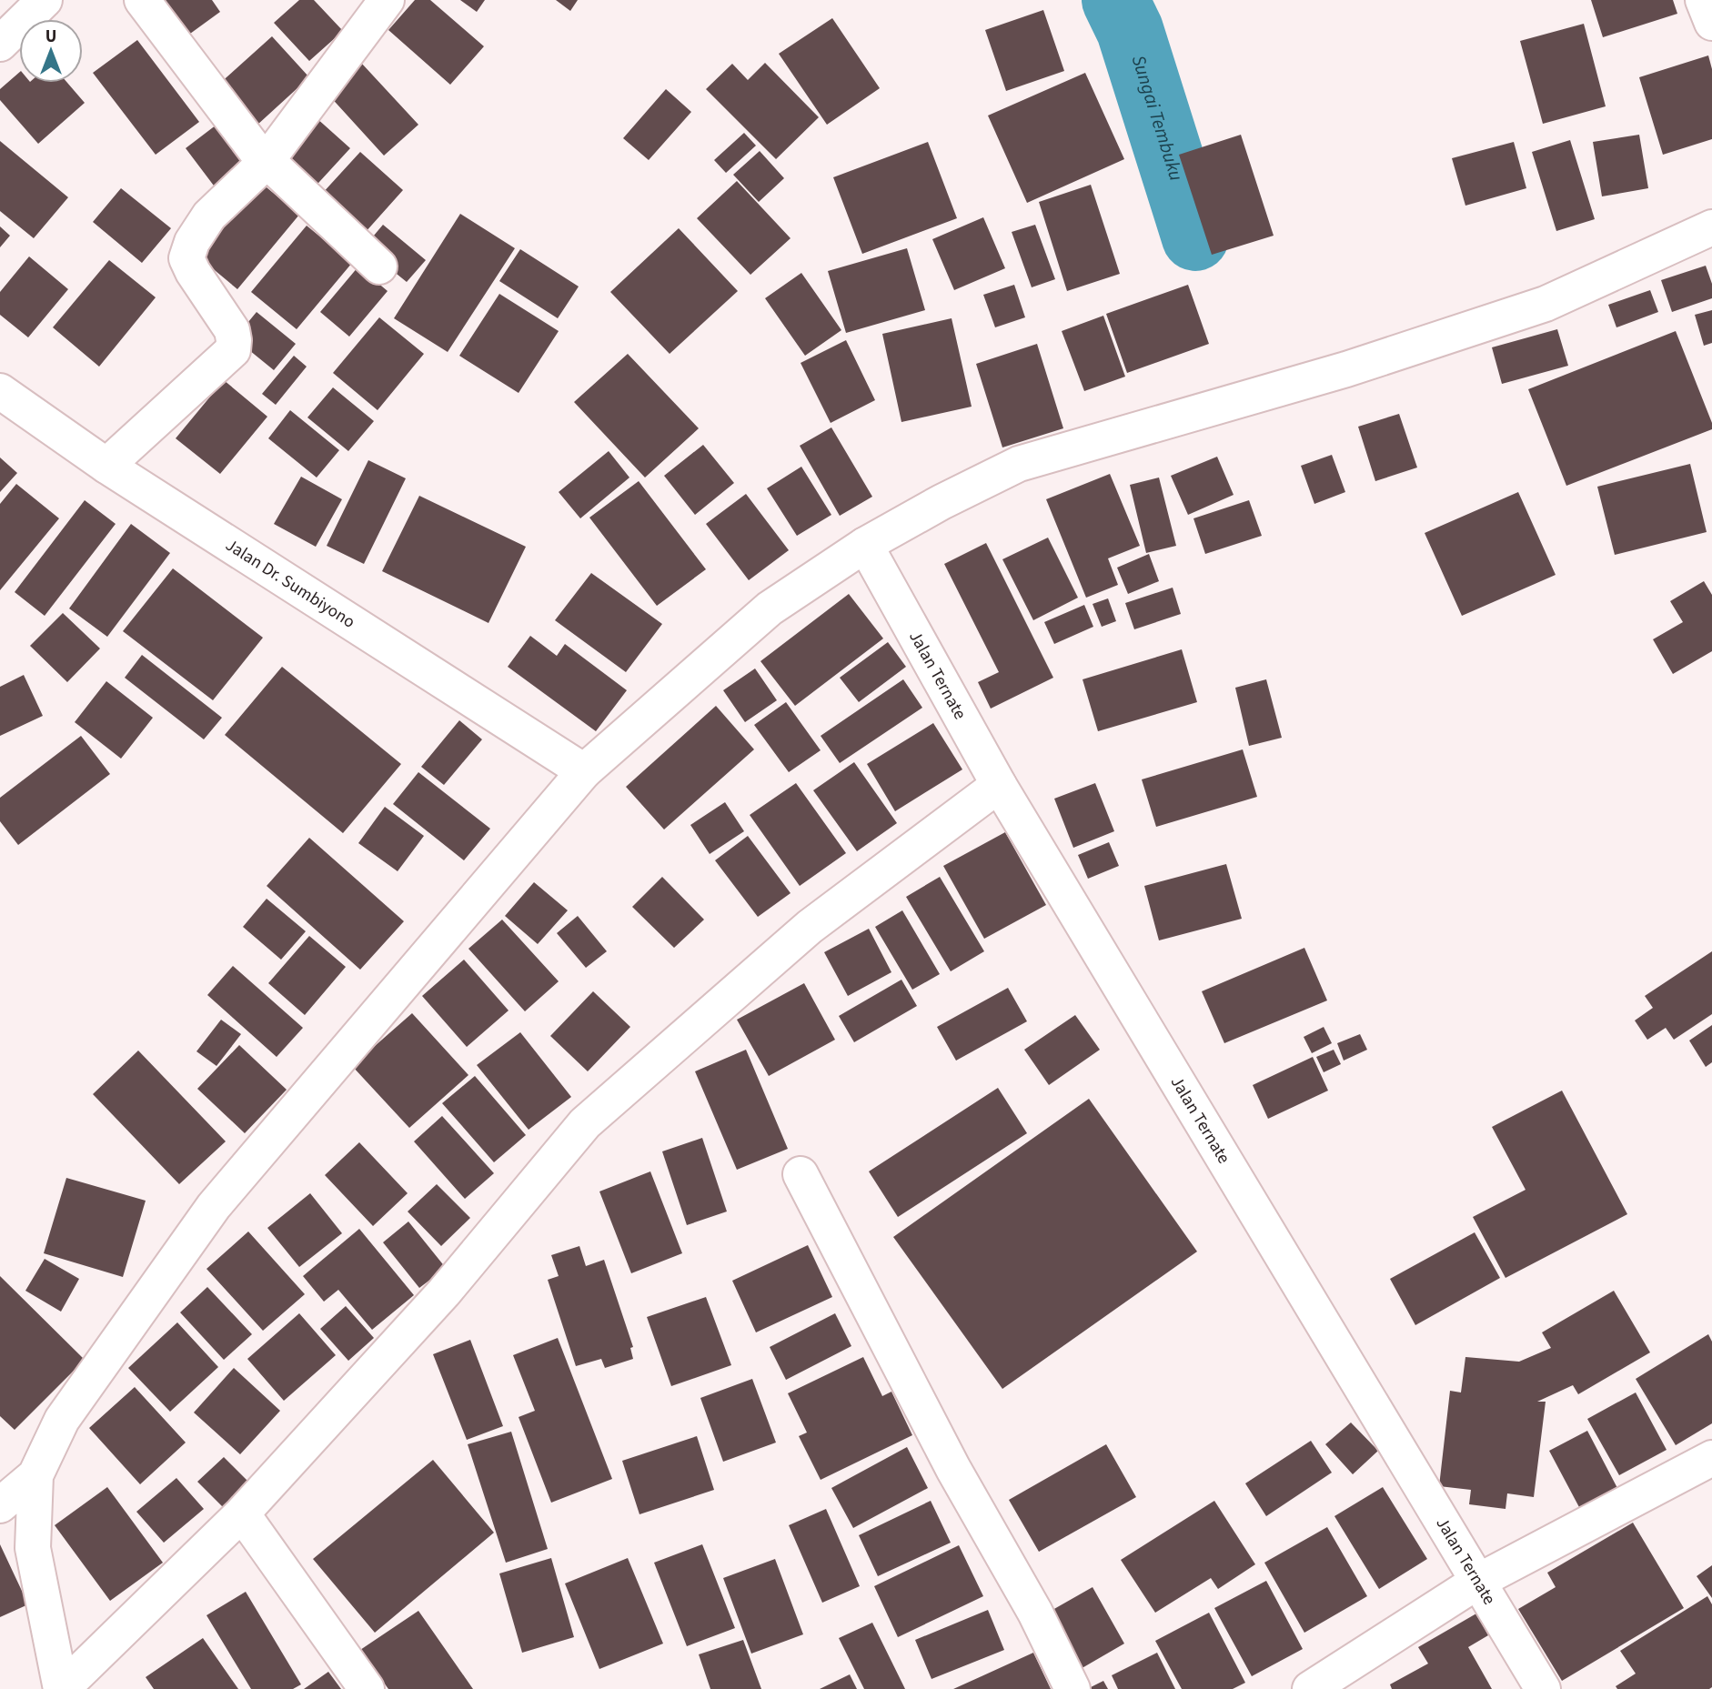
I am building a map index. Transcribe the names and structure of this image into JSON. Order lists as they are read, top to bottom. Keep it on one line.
{"streets":{"street":["Jalan Dr. Sumbiyono","Jalan Ternate"]},"water":["Sungai Tembuku"],"north":"top"}
